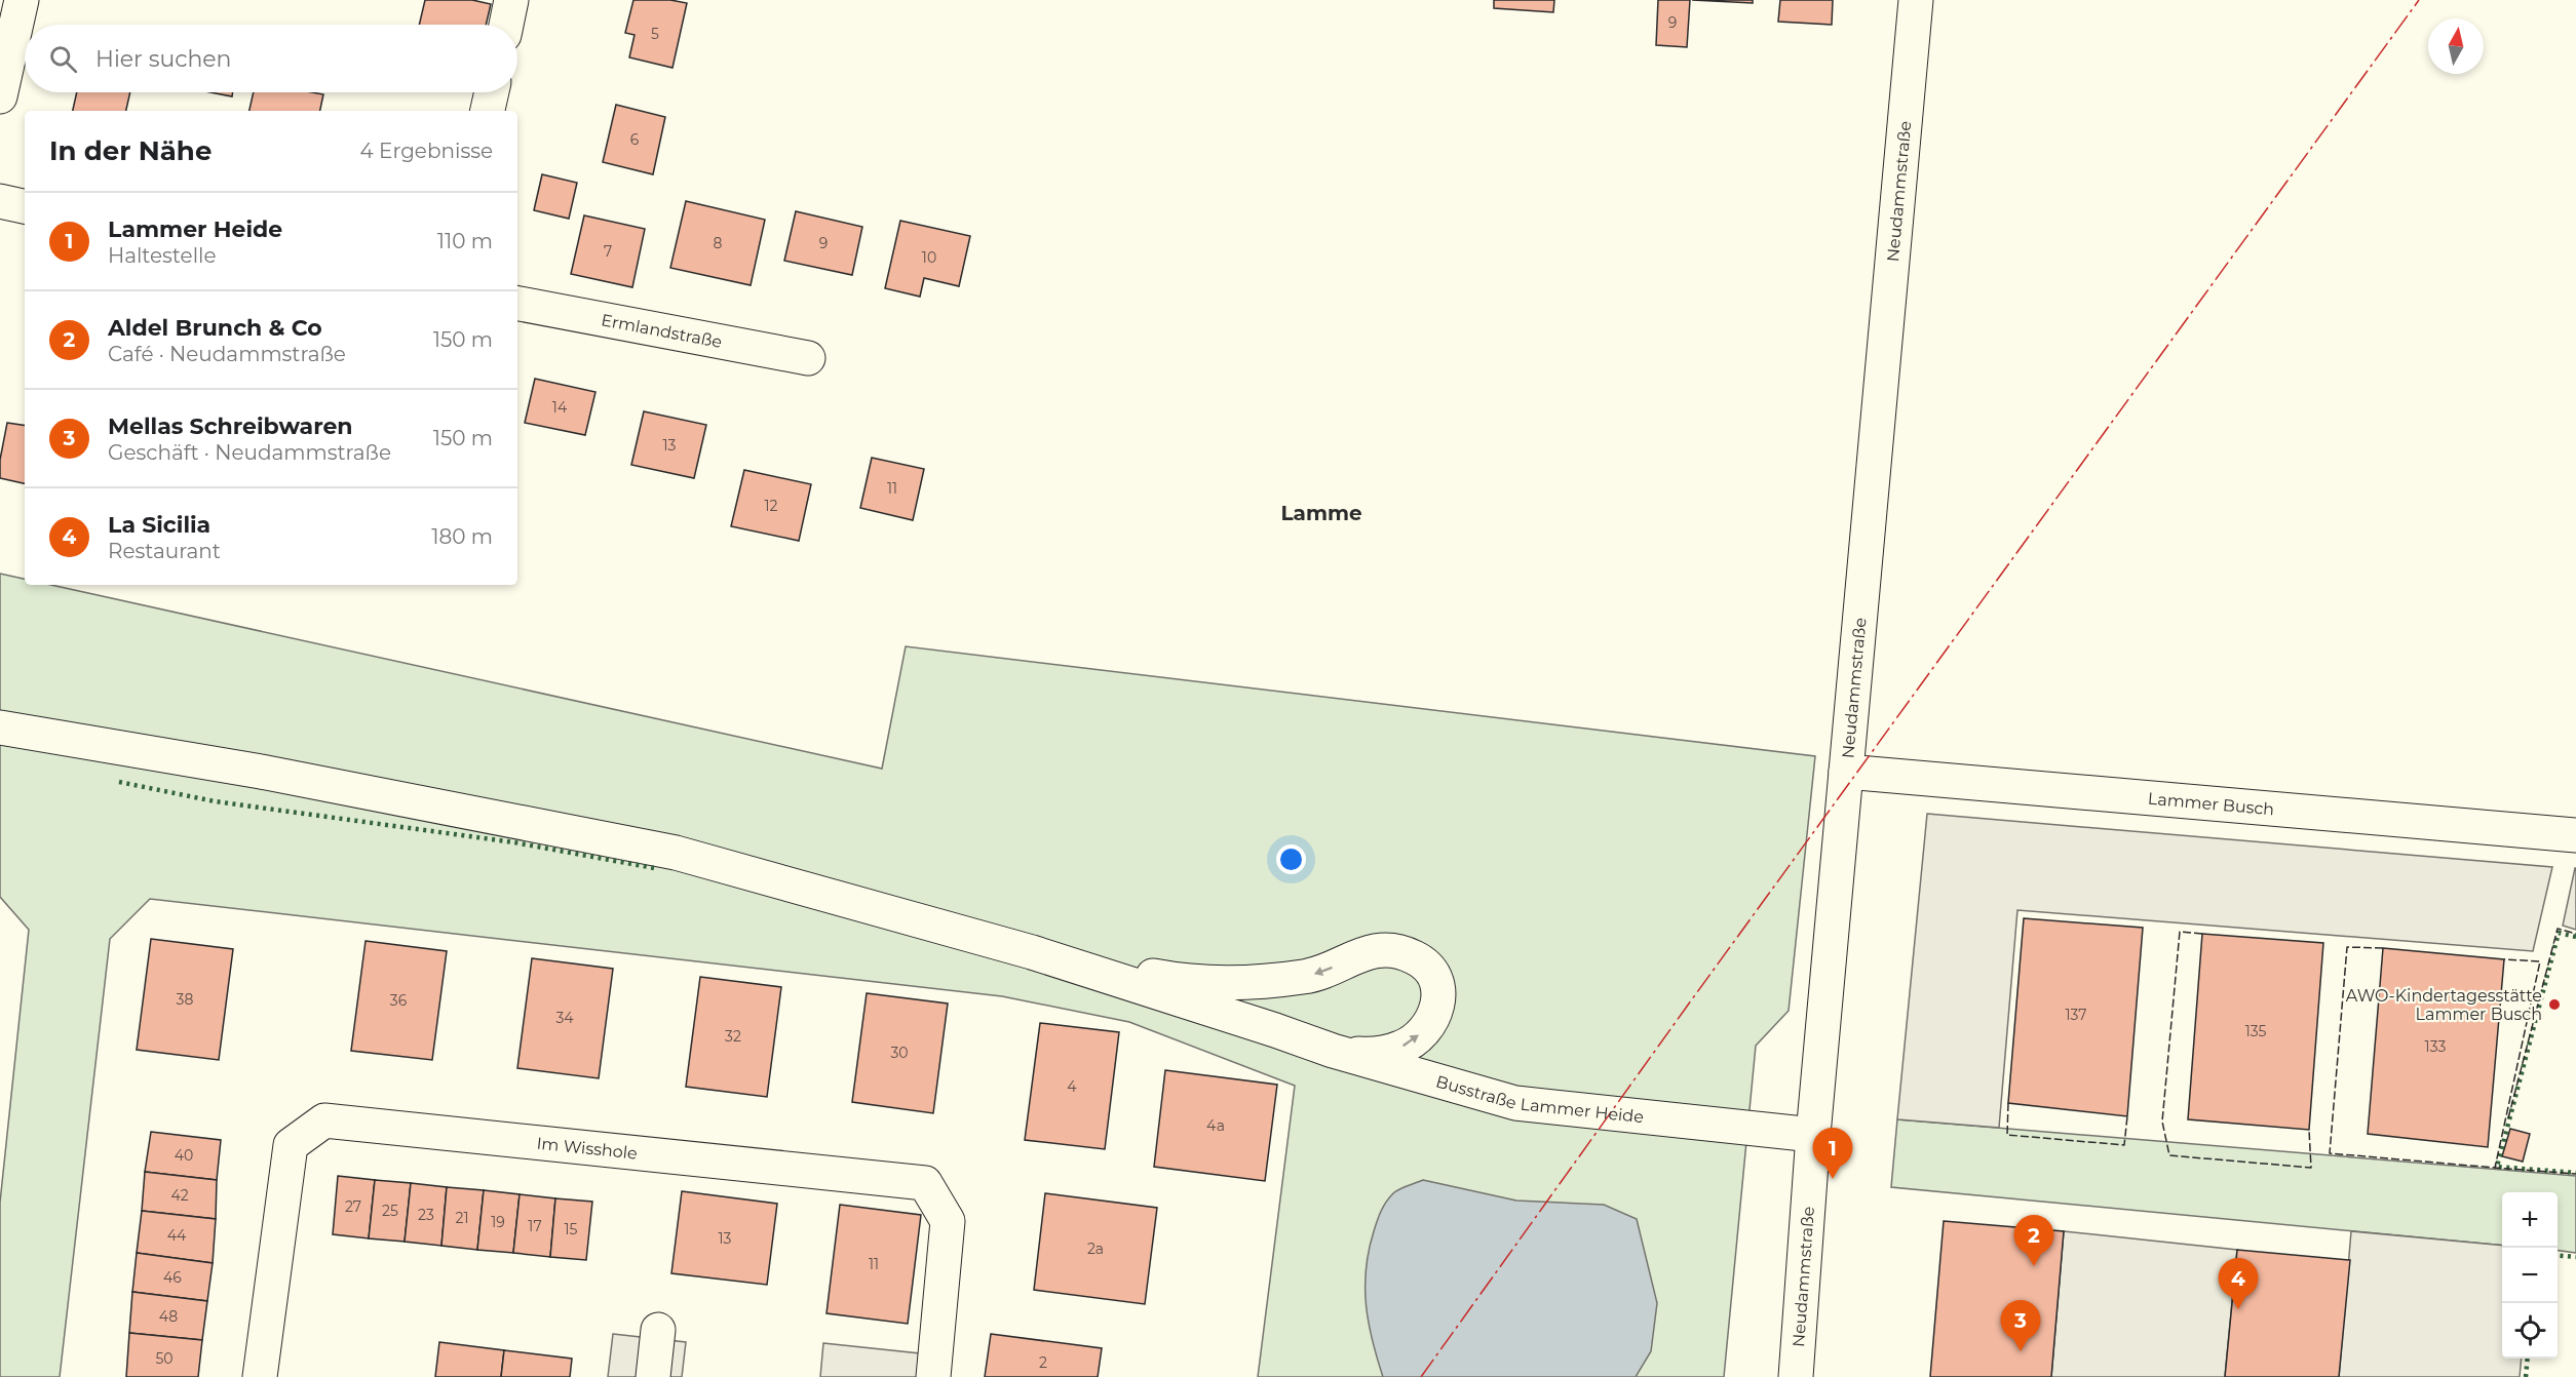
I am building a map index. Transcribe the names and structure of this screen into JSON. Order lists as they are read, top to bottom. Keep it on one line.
{"streets":{"street":["Neudammstraße","Ermlandstraße","Lammer Busch","Busstraße Lammer Heide","Im Wisshole"]},"crossings":[["Neudammstraße","Lammer Busch"],["Neudammstraße","Busstraße Lammer Heide"]],"districts":["Lamme"],"places":["AWO-Kindertagesstätte Lammer Busch"],"house_numbers":["9","5","6","8","9","7","10","14","13","11","12","38","36","137","34","135","32","133","30","4","4a","40","42","27","25","23","21","19","17","15","44","13","2a","11","46","48","50","2"],"north":"top","page":{"search":"Hier suchen","heading":["In der Nähe","4 Ergebnisse"],"list":[{"mark":"1","name":"Lammer Heide","note":"Haltestelle","value":"110 m"},{"mark":"2","name":"Aldel Brunch & Co","note":"Café · Neudammstraße","value":"150 m"},{"mark":"3","name":"Mellas Schreibwaren","note":"Geschäft · Neudammstraße","value":"150 m"},{"mark":"4","name":"La Sicilia","note":"Restaurant","value":"180 m"}],"pins":["1","2","4","3"],"map_buttons":["+","−"]}}
